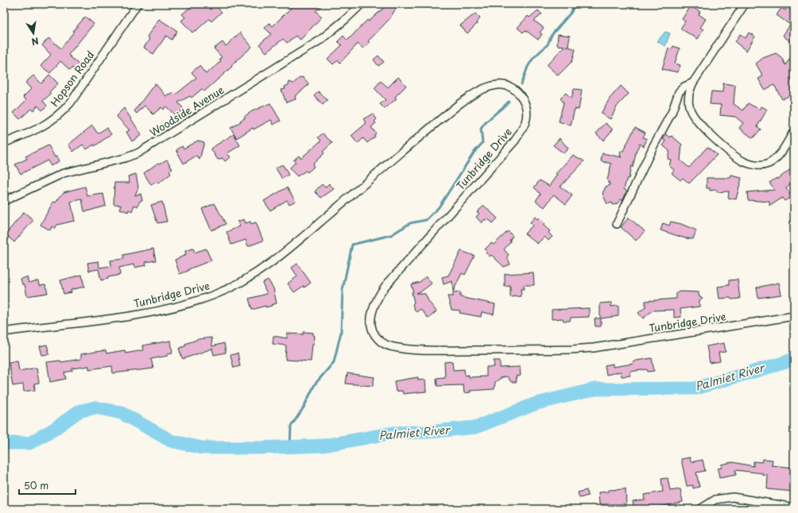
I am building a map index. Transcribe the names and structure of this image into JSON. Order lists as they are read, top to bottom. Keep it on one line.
{"streets":{"street":["Hopson Road","Woodside Avenue","Tunbridge Drive"]},"water":["Palmiet River"],"scale_bar":"50 m","north":"bottom"}
